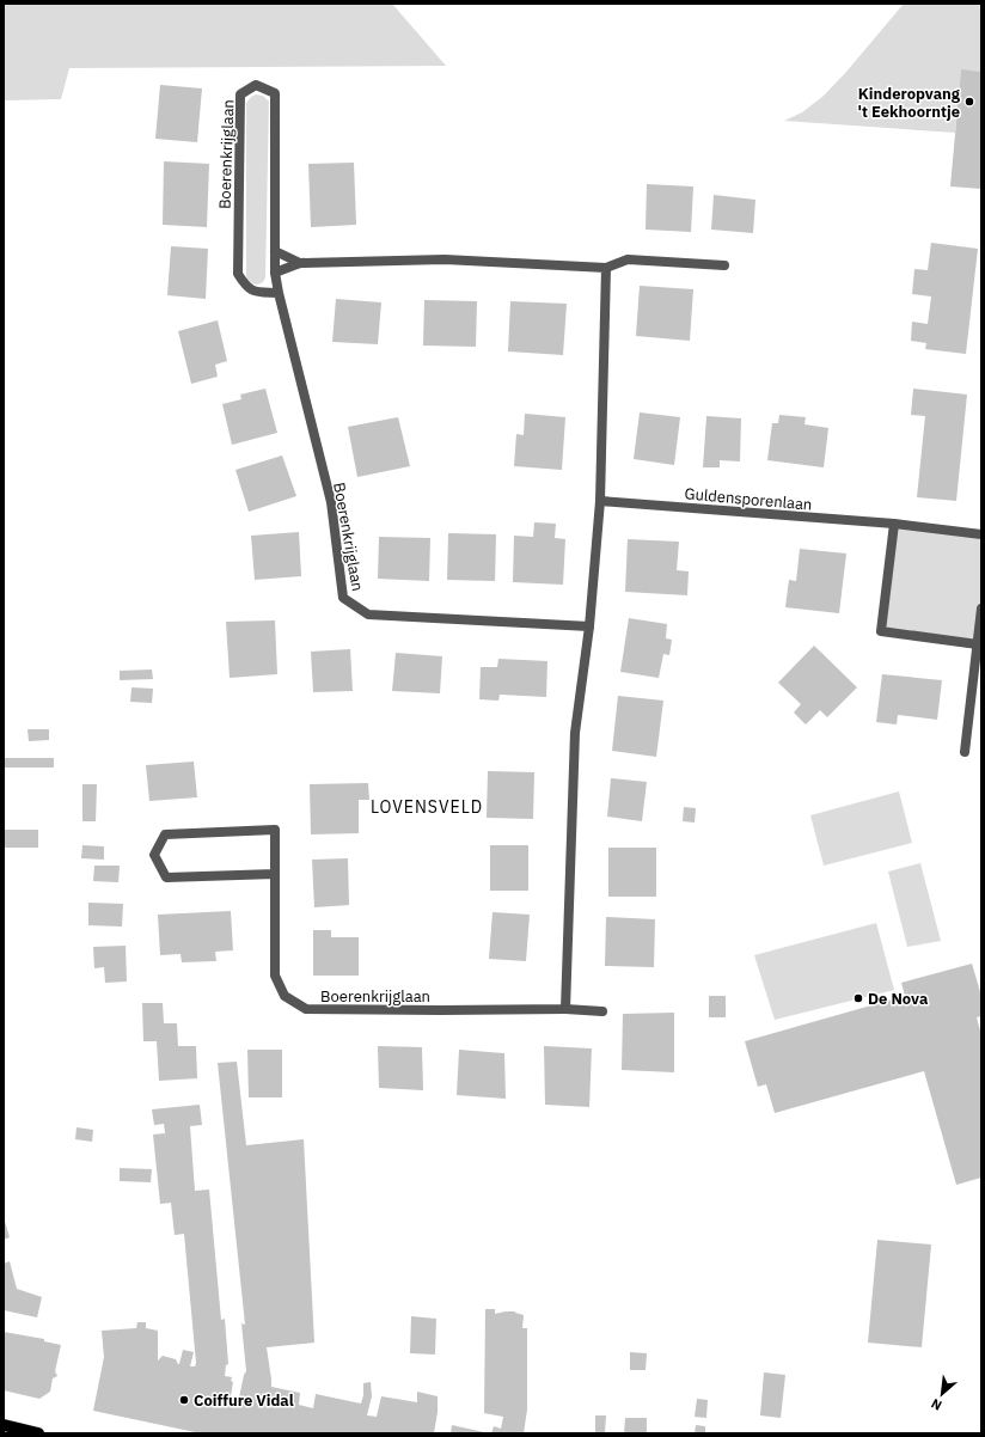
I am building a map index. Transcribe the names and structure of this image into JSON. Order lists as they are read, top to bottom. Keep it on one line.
{"streets":{"street":["Boerenkrijglaan","Guldensporenlaan"]},"districts":["LOVENSVELD"],"places":["Kinderopvang 't Eekhoorntje","De Nova","Coiffure Vidal"],"north":"bottom left"}
